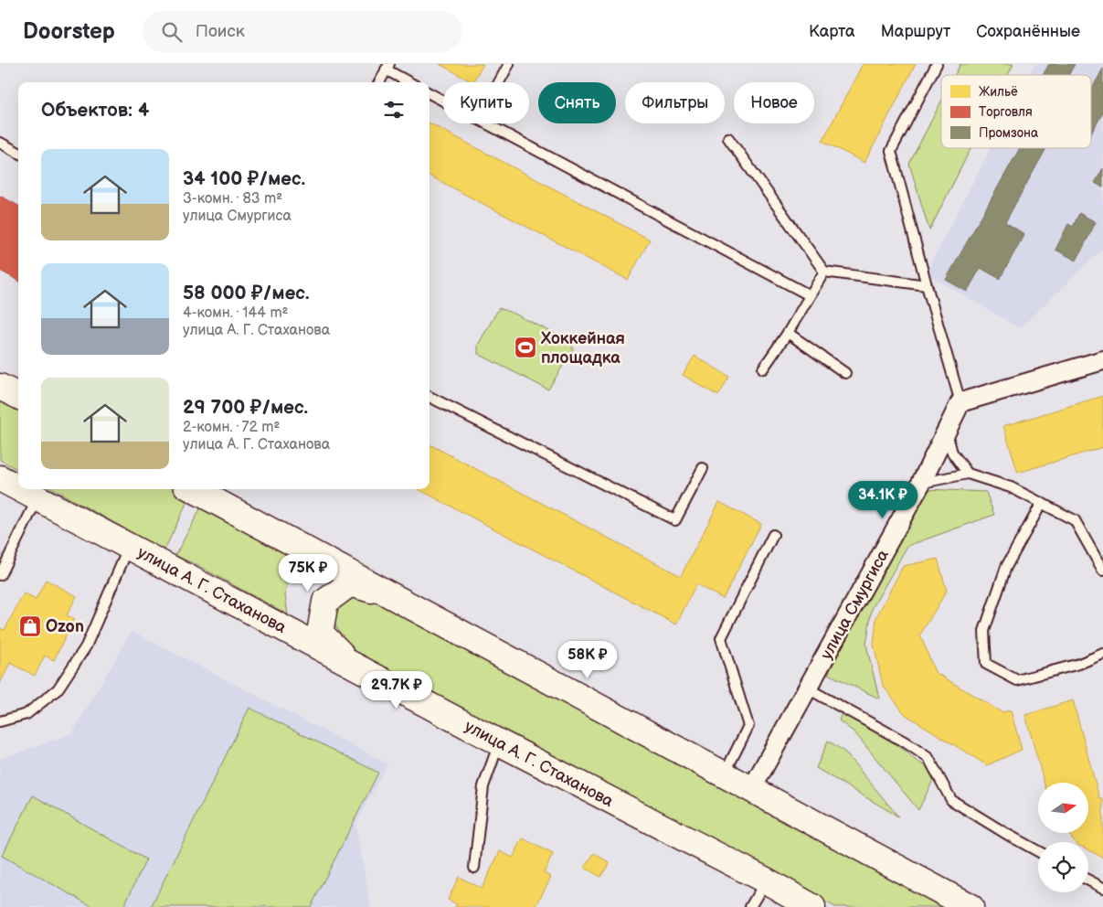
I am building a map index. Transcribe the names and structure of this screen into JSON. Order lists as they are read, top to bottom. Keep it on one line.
{"streets":{"main road":["улица А. Г. Стаханова"],"street":["улица Смургиса"]},"places":{"sports":["Хоккейная площадка"],"shop":["Ozon"]},"legend":["Жильё","Торговля","Промзона"],"north":"right","page":{"header":"Doorstep","search":"Поиск","nav":["Карта","Маршрут","Сохранённые"],"chip":["Купить","Снять","Фильтры","Новое"],"heading":"Объектов: 4","list":[{"name":"34 100 ₽/мес.","note":"3-комн. · 83 m² · улица Смургиса"},{"name":"58 000 ₽/мес.","note":"4-комн. · 144 m² · улица А. Г. Стаханова"},{"name":"29 700 ₽/мес.","note":"2-комн. · 72 m² · улица А. Г. Стаханова"}],"price":["34.1K ₽","75K ₽","58K ₽","29.7K ₽"]}}
